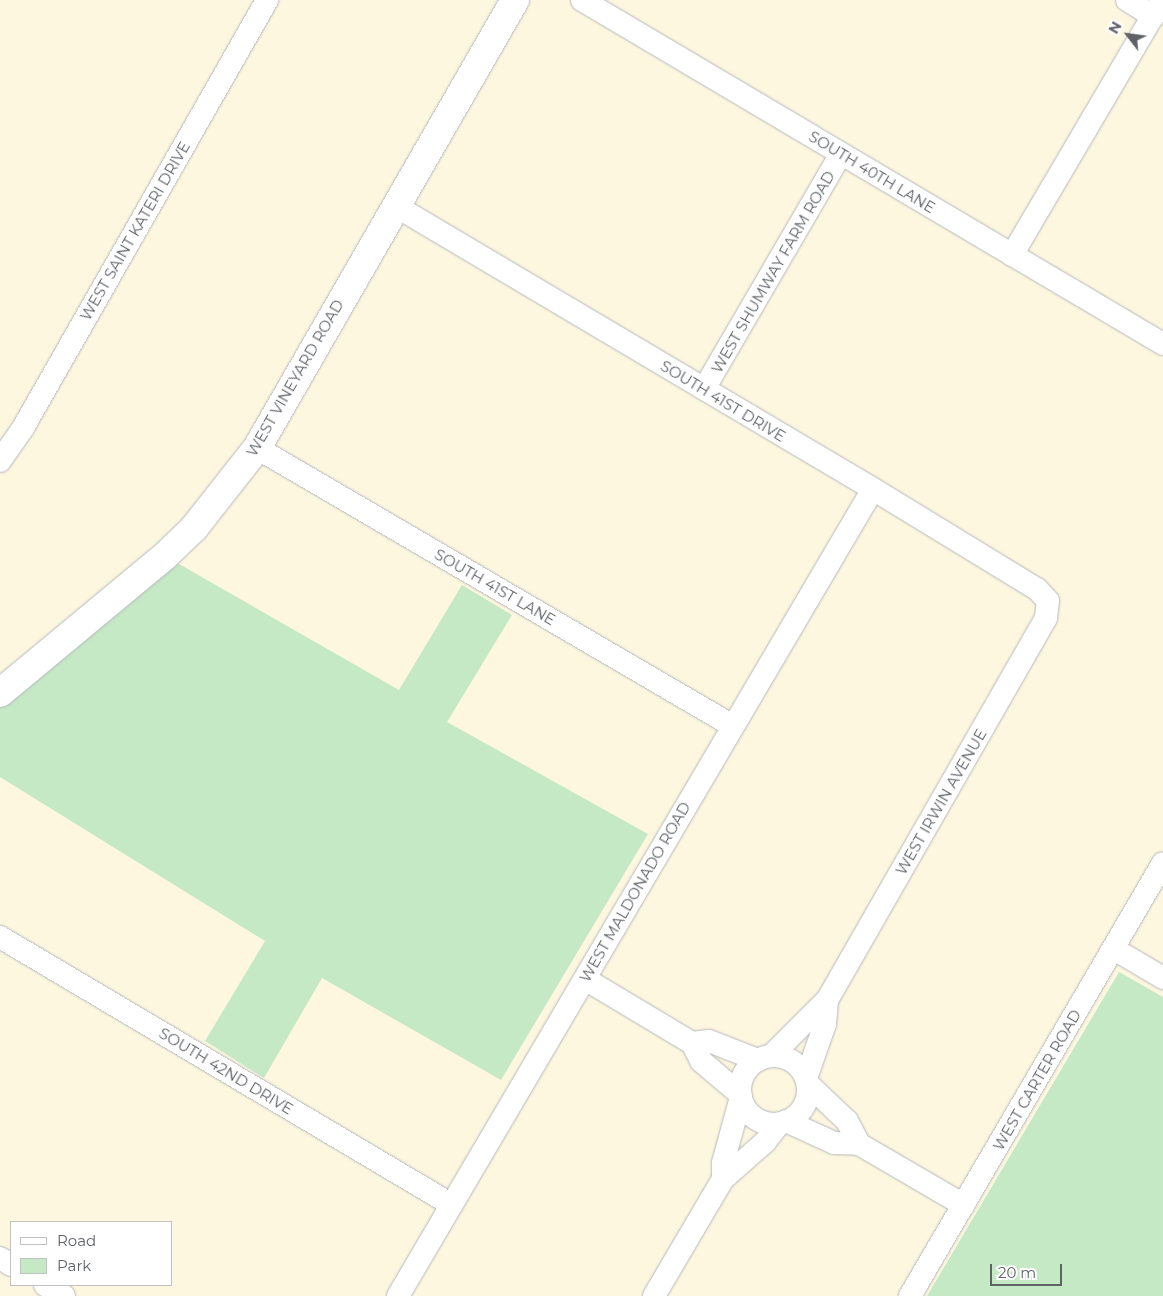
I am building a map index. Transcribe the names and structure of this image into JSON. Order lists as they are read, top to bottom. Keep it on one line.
{"streets":{"street":["SOUTH 40TH LANE","WEST SAINT KATERI DRIVE","WEST SHUMWAY FARM ROAD","WEST VINEYARD ROAD","SOUTH 41ST DRIVE","SOUTH 41ST LANE","WEST IRWIN AVENUE","WEST MALDONADO ROAD","SOUTH 42ND DRIVE","WEST CARTER ROAD"]},"crossings":[["SOUTH 40TH LANE","WEST SHUMWAY FARM ROAD"],["WEST SHUMWAY FARM ROAD","SOUTH 41ST DRIVE"],["WEST VINEYARD ROAD","SOUTH 41ST DRIVE"],["WEST VINEYARD ROAD","SOUTH 41ST LANE"],["SOUTH 41ST DRIVE","WEST IRWIN AVENUE"],["SOUTH 41ST DRIVE","WEST MALDONADO ROAD"],["SOUTH 41ST LANE","WEST MALDONADO ROAD"],["WEST MALDONADO ROAD","SOUTH 42ND DRIVE"]],"legend":["Road","Park"],"scale_bar":"20 m","north":"top left"}
